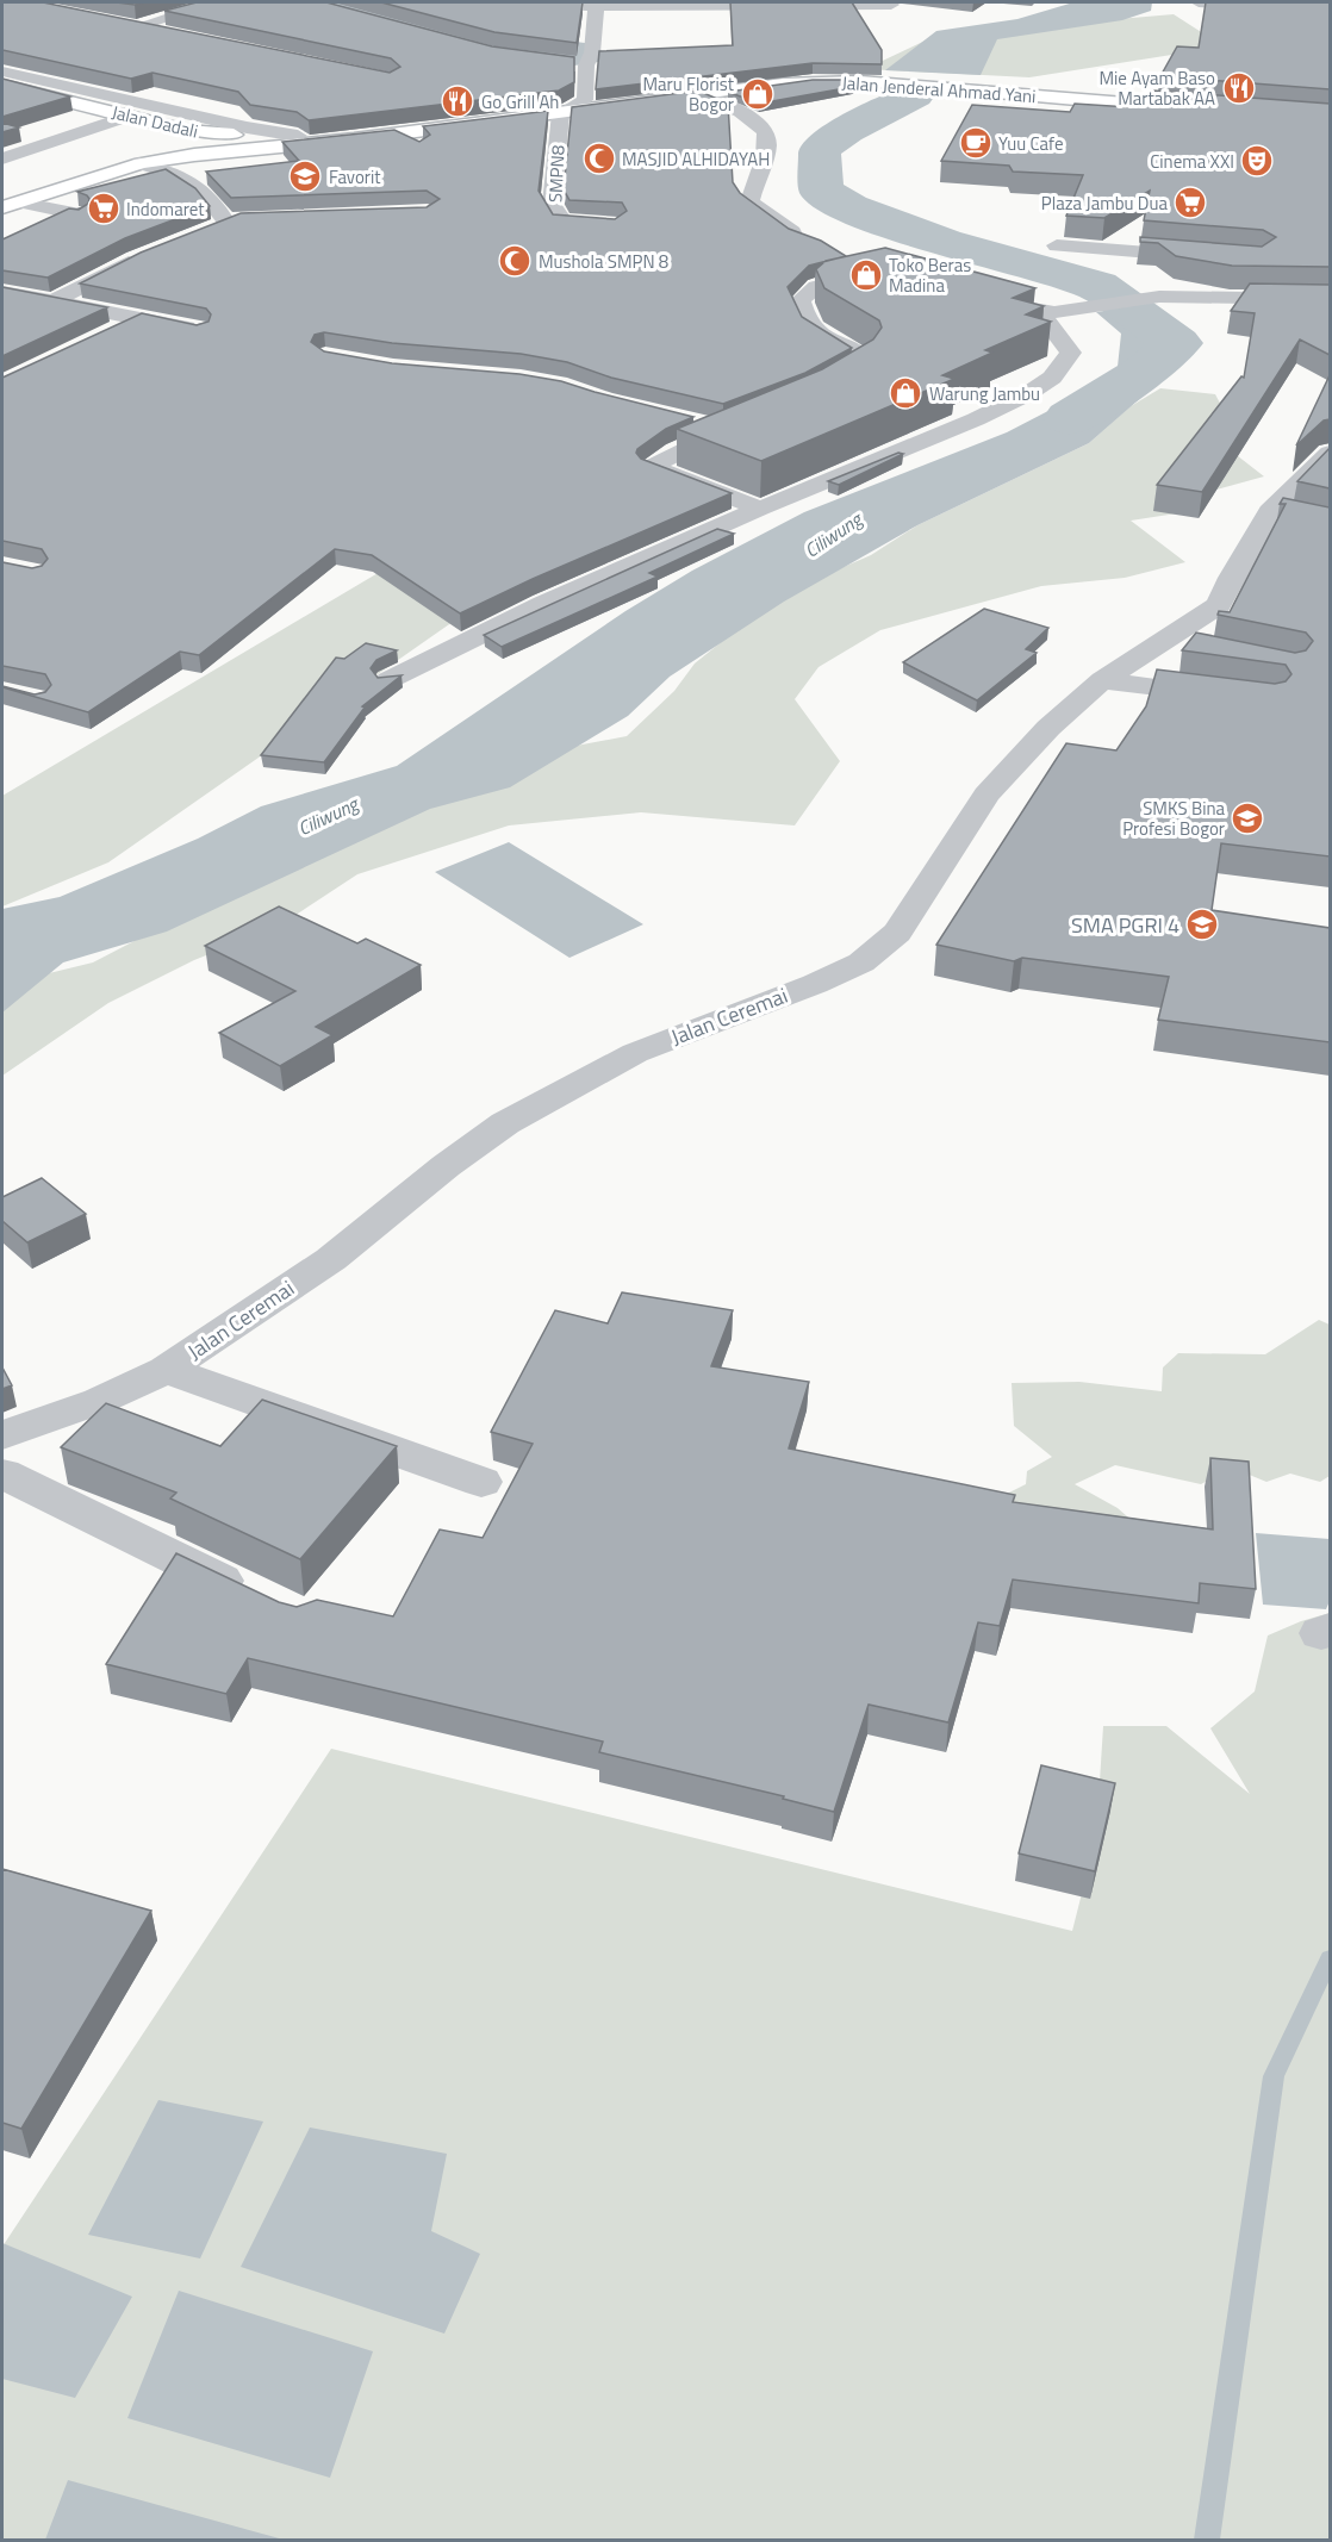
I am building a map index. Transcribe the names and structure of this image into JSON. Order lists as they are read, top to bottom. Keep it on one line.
{"streets":{"main road":["Jalan Jenderal Ahmad Yani","Jalan Dadali"],"street":["SMPN8","Jalan Ceremai"]},"crossings":[["Jalan Jenderal Ahmad Yani","Jalan Dadali"],["Jalan Jenderal Ahmad Yani","SMPN8"]],"water":["Ciliwung"],"places":{"restaurant":["Mie Ayam Baso Martabak AA","Go Grill Ah"],"shop":["Maru Florist Bogor","Toko Beras Madina","Warung Jambu"],"cafe":["Yuu Cafe"],"mosque":["MASJID ALHIDAYAH","Mushola SMPN 8"],"theatre":["Cinema XXI"],"school or university":["Favorit","SMKS Bina Profesi Bogor","SMA PGRI 4"],"supermarket":["Plaza Jambu Dua","Indomaret"]}}
